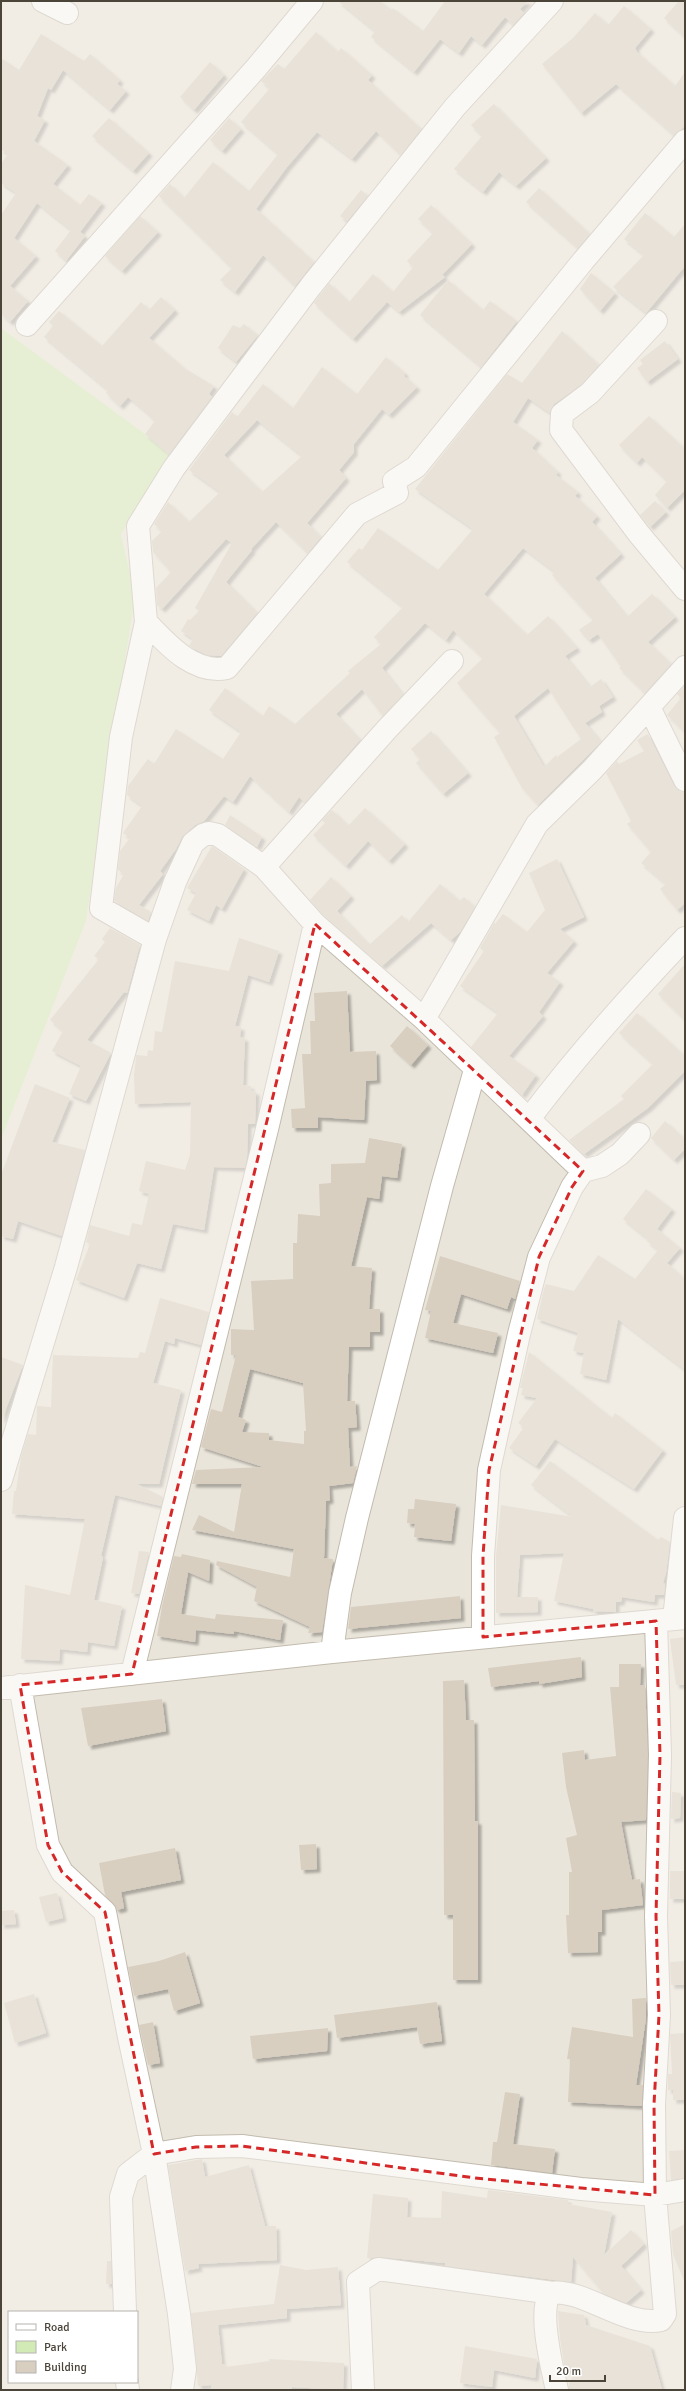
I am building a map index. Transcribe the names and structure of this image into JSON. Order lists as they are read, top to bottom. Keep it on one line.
{"legend":["Road","Park","Building"],"scale_bar":"20 m"}
